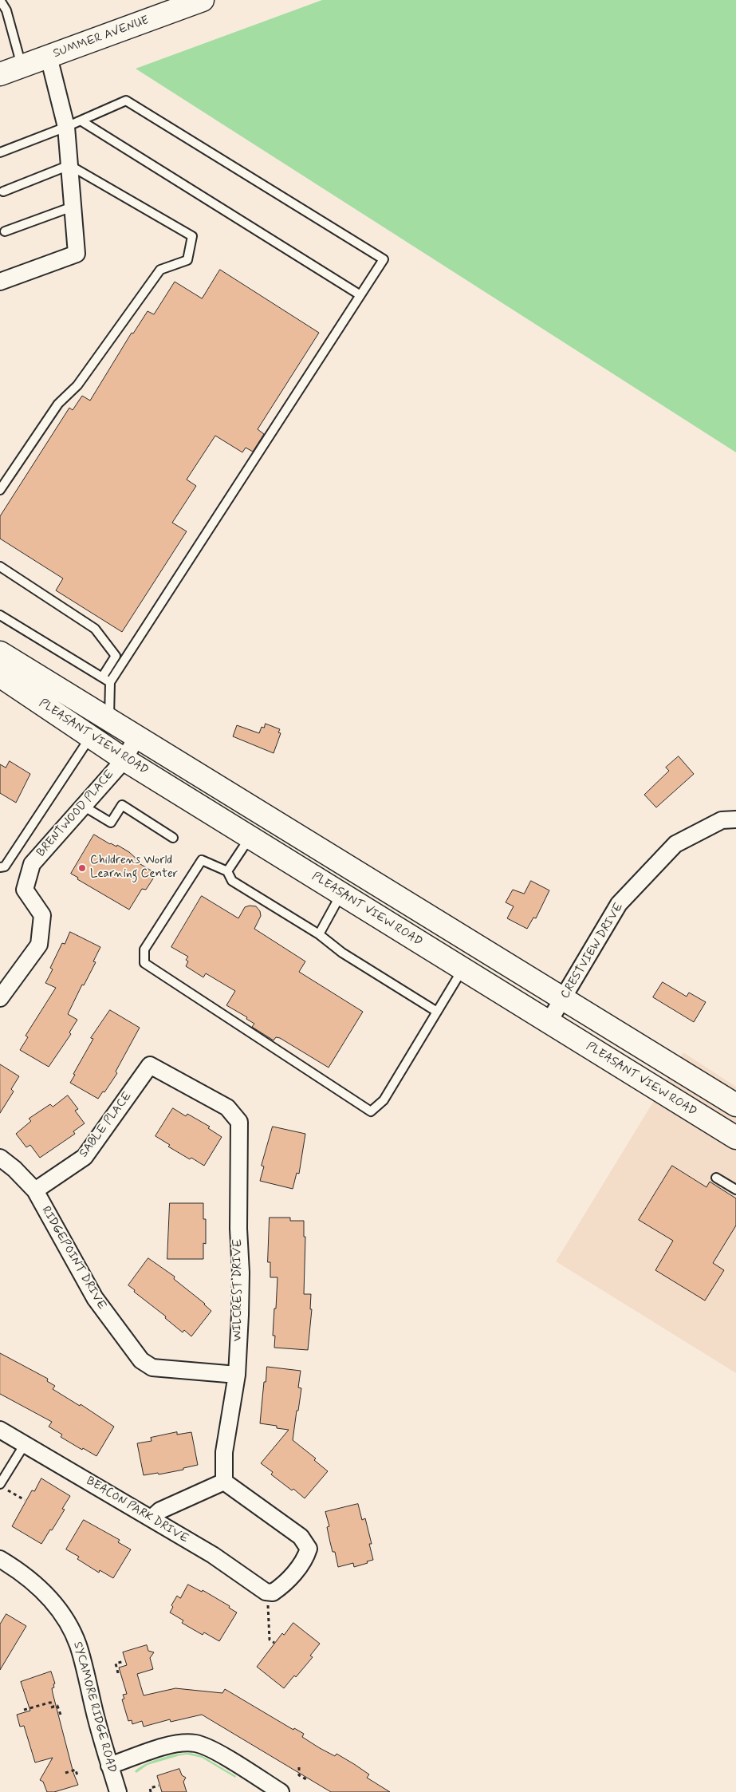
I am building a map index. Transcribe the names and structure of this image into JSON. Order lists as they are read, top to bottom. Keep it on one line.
{"streets":{"main road":["SUMMER AVENUE","PLEASANT VIEW ROAD"],"street":["BRENTWOOD PLACE","CRESTVIEW DRIVE","SABLE PLACE","RIDGEPOINT DRIVE","WILCREST DRIVE","BEACON PARK DRIVE","SYCAMORE RIDGE ROAD"]},"crossings":[["PLEASANT VIEW ROAD","BRENTWOOD PLACE"],["PLEASANT VIEW ROAD","CRESTVIEW DRIVE"],["SABLE PLACE","RIDGEPOINT DRIVE"],["SABLE PLACE","WILCREST DRIVE"],["RIDGEPOINT DRIVE","WILCREST DRIVE"]],"places":["Childrens World Learning Center"]}
